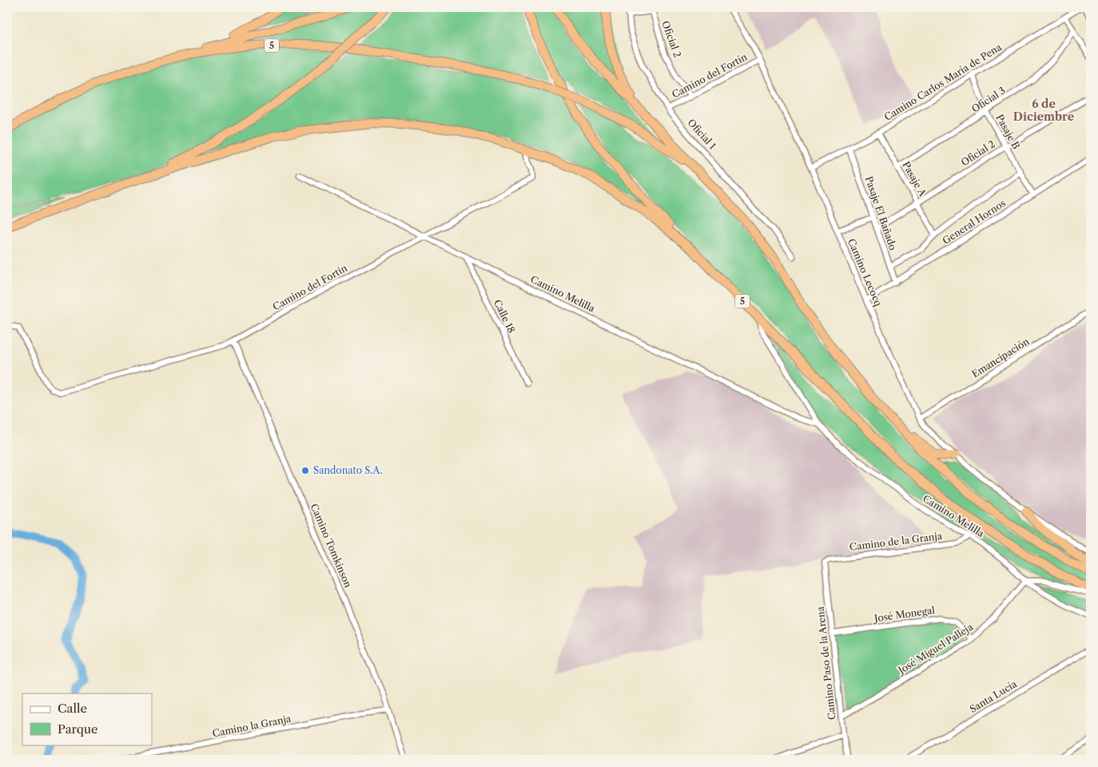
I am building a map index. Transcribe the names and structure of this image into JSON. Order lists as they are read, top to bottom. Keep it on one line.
{"streets":{"highway":["5"],"street":["Oficial 2","Camino del Fortín","Camino Carlos María de Pena","Oficial 3","Pasaje B","Oficial 1","Pasaje A","Pasaje El Bañado","General Hornos","Camino Lecocq","Camino del Fortin","Camino Melilla","Calle 18","Emancipación","Camino de la Granja","Camino Tomkinson","José Monegal","José Miguel Palleja","Camino Paso de la Arena","Santa Lucía","Camino la Granja"]},"crossings":[["Oficial 2","Camino del Fortín"],["Oficial 2","Pasaje B"],["Oficial 2","Pasaje A"],["Oficial 2","Pasaje El Bañado"],["5","Camino del Fortin"],["5","Camino Melilla"],["Camino del Fortín","Oficial 1"],["Camino del Fortín","Camino Lecocq"],["Camino Carlos María de Pena","Pasaje B"],["Camino Carlos María de Pena","Pasaje A"],["Camino Carlos María de Pena","Pasaje El Bañado"],["Camino Carlos María de Pena","Camino Lecocq"],["Oficial 3","Pasaje B"],["Oficial 3","Pasaje A"],["Pasaje B","General Hornos"],["Pasaje El Bañado","General Hornos"],["General Hornos","Camino Lecocq"],["Camino Lecocq","Emancipación"],["Camino del Fortin","Camino Melilla"],["Camino del Fortin","Camino Tomkinson"],["Camino Melilla","Calle 18"],["Camino Melilla","Camino de la Granja"],["Camino Melilla","José Miguel Palleja"],["Camino de la Granja","Camino Paso de la Arena"],["Camino Tomkinson","Camino la Granja"],["José Monegal","José Miguel Palleja"],["José Monegal","Camino Paso de la Arena"],["José Miguel Palleja","Camino Paso de la Arena"]],"districts":["6 de Diciembre"],"places":["Sandonato S.A."],"legend":["Calle","Parque"]}
